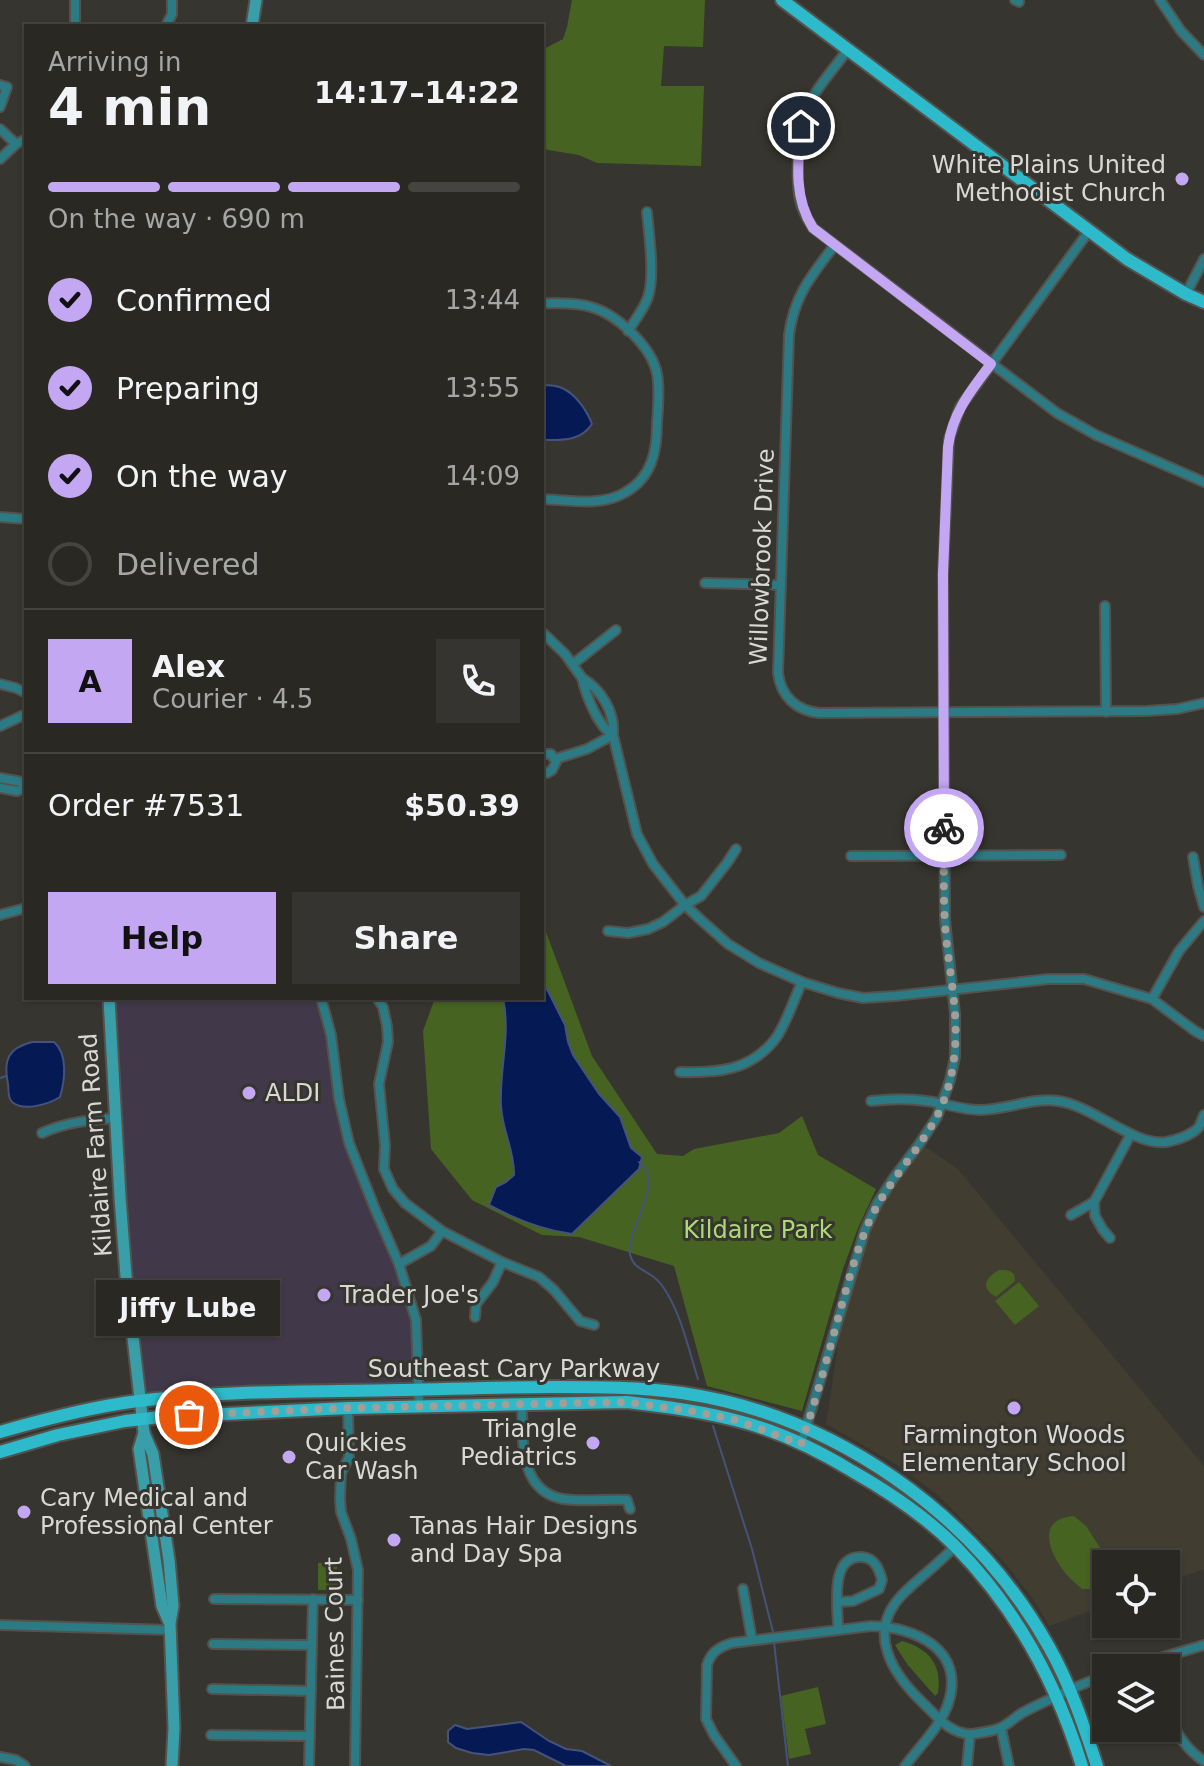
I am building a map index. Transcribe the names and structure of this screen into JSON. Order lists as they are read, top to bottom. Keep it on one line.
{"streets":{"main road":["Kildaire Farm Road","Southeast Cary Parkway"],"street":["Willowbrook Drive","Baines Court"]},"crossings":[["Kildaire Farm Road","Southeast Cary Parkway"],["Southeast Cary Parkway","Baines Court"]],"parks":["Kildaire Park"],"places":["White Plains United Methodist Church","ALDI","Trader Joe's","Farmington Woods Elementary School","Jiffy Lube","Triangle Pediatrics","Quickies Car Wash","Cary Medical and Professional Center","Tanas Hair Designs and Day Spa"],"page":{"heading":["4 min","Arriving in","14:17–14:22"],"panel":["Alex","Courier · 4.5","Order #7531","$50.39"],"bar":"On the way · 690 m","list":[["Confirmed","13:44"],["Preparing","13:55"],["On the way","14:09"],"Delivered"],"round":"A","buttons":["Help","Share"],"bubble":"Jiffy Lube"}}
